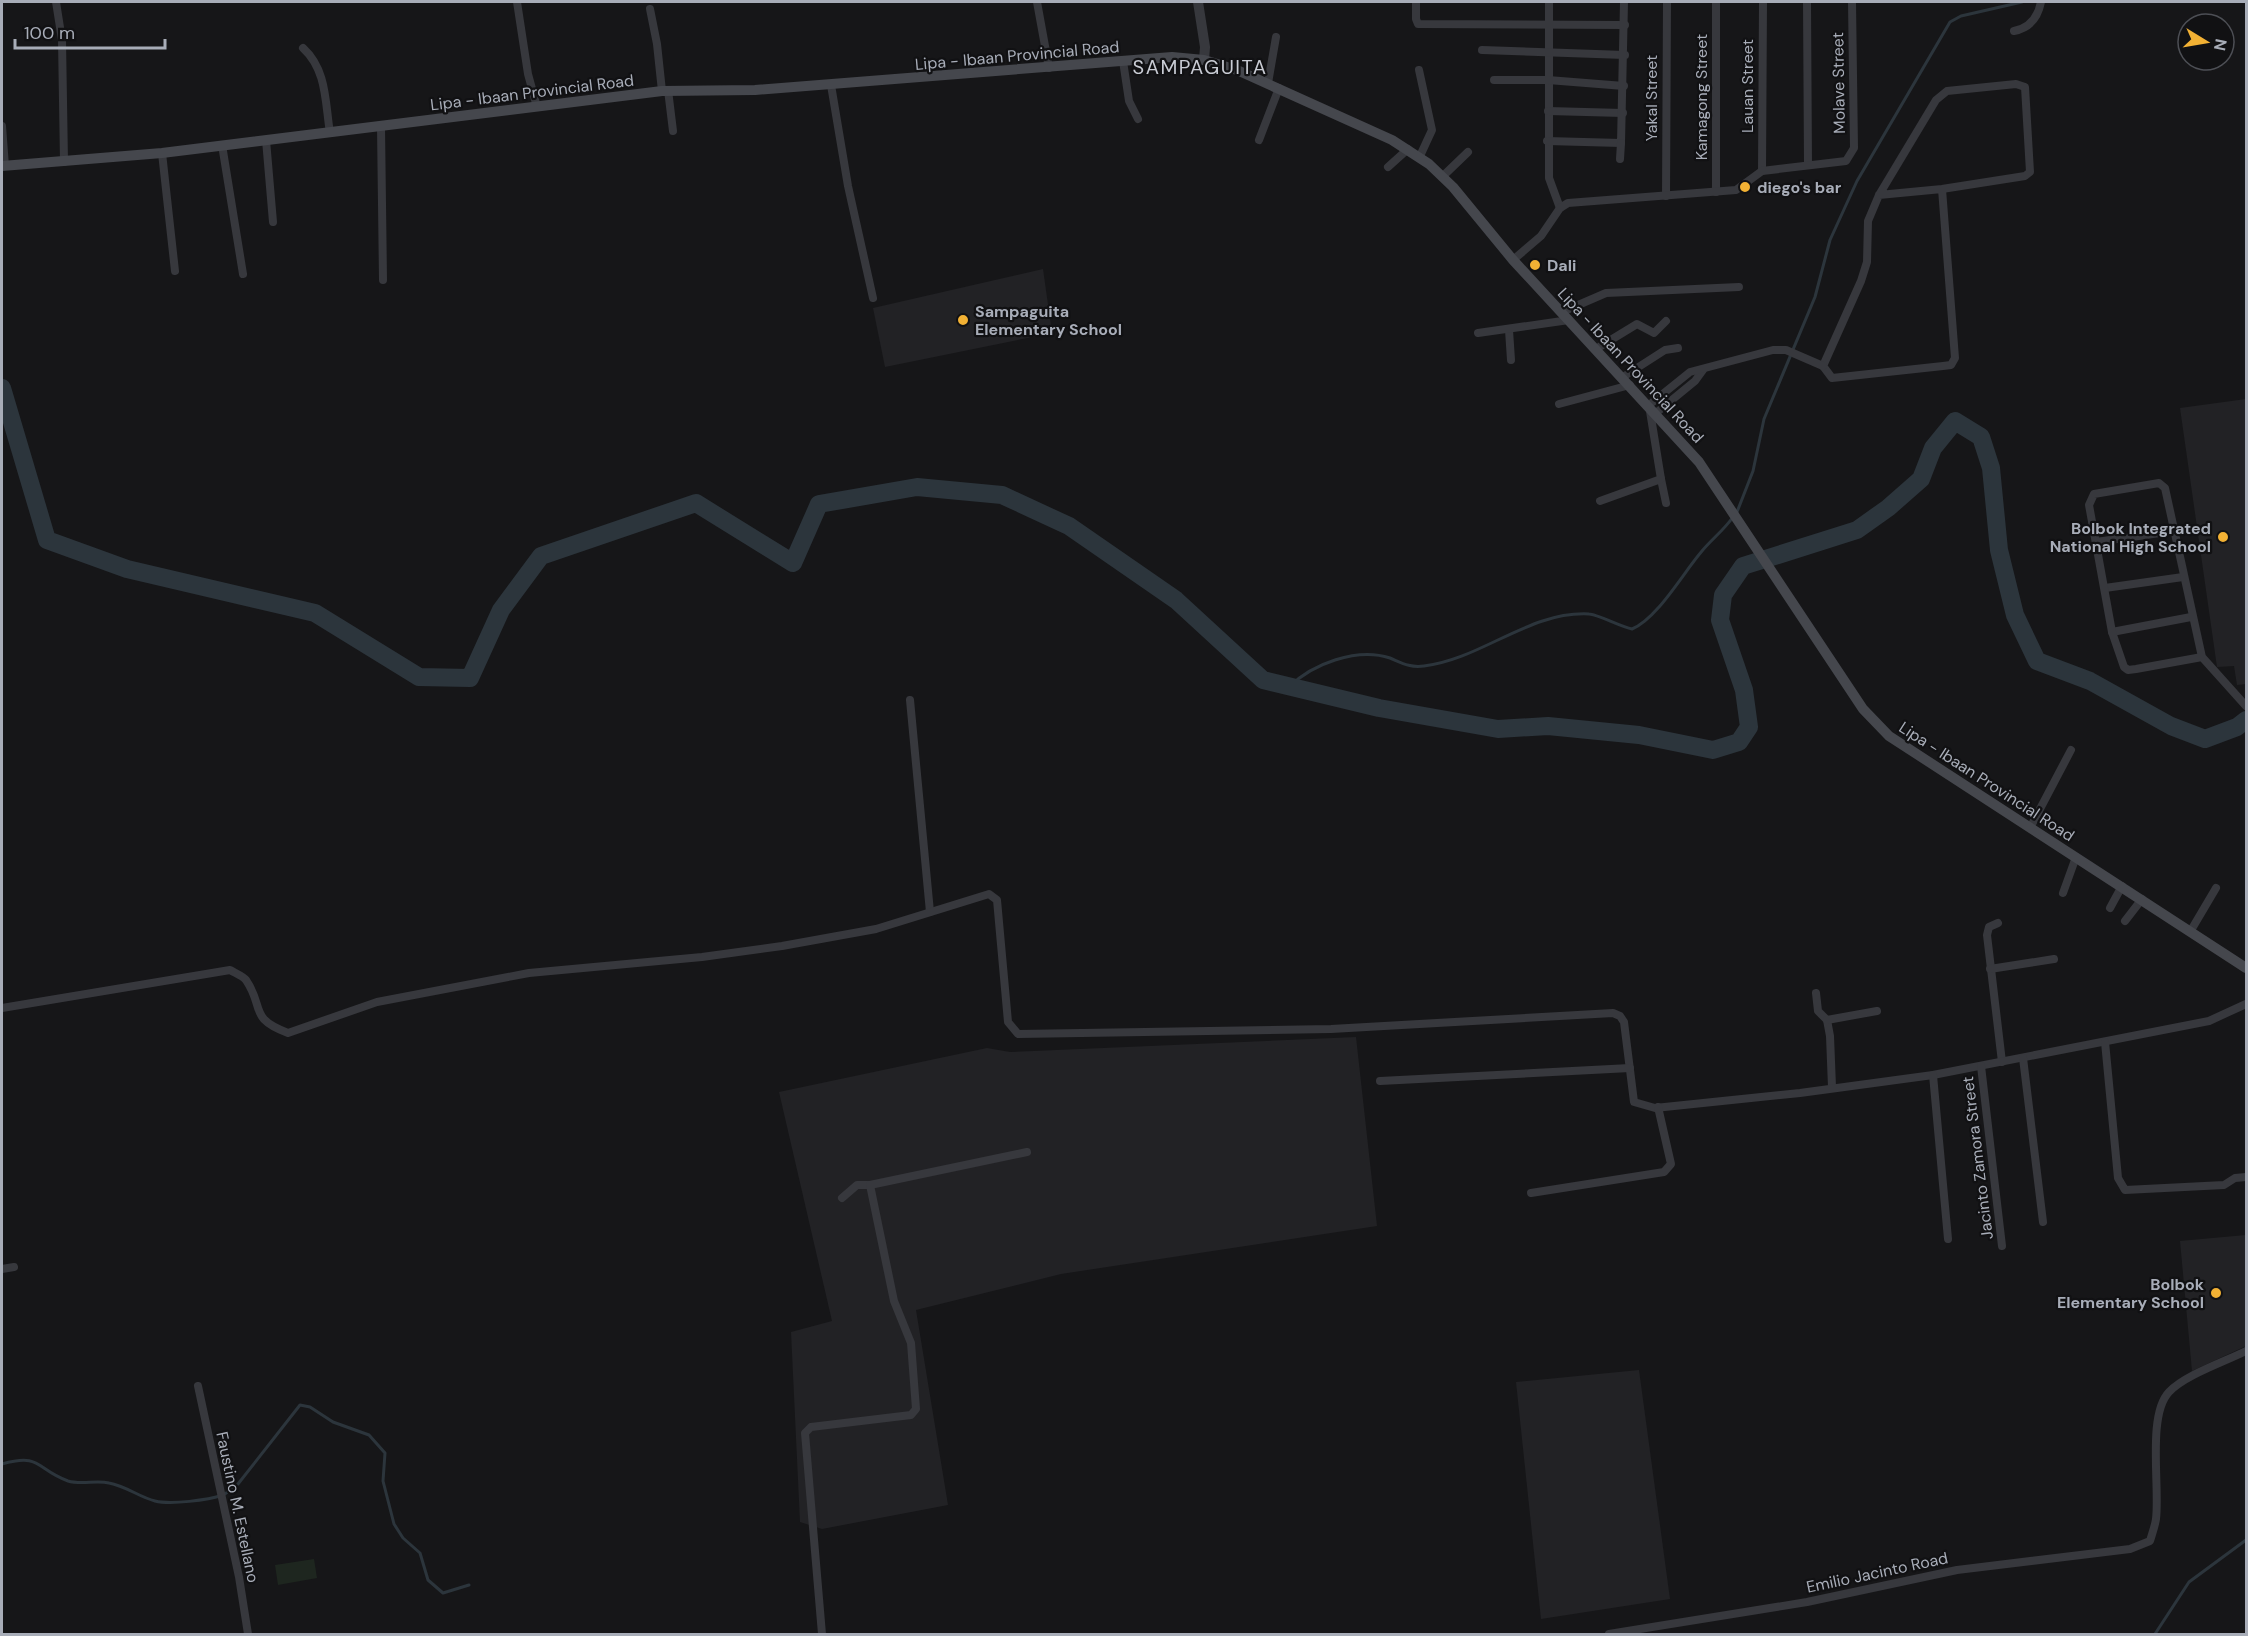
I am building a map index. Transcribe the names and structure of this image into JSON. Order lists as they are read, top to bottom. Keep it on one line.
{"streets":{"main road":["Lipa - Ibaan Provincial Road"],"street":["Molave Street","Lauan Street","Kamagong Street","Yakal Street","Jacinto Zamora Street","Faustino M. Estellano","Emilio Jacinto Road"]},"districts":["SAMPAGUITA"],"places":["diego's bar","Dali","Sampaguita Elementary School","Bolbok Integrated National High School","Bolbok Elementary School"],"scale_bar":"100 m","north":"right"}
